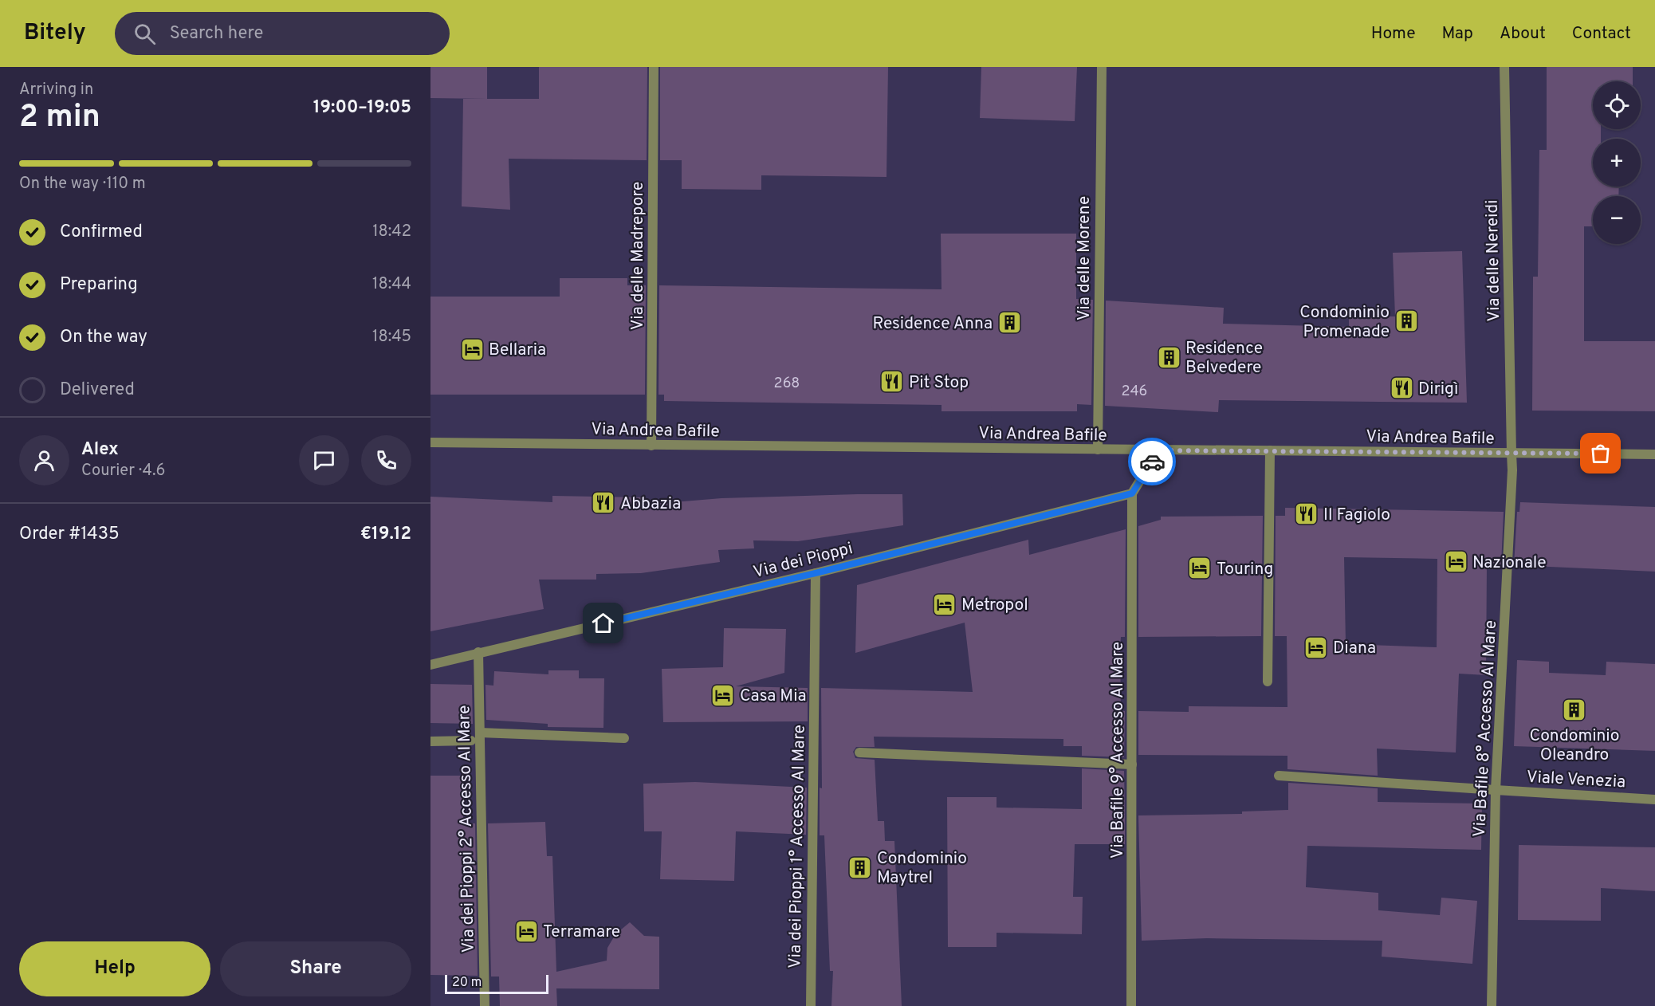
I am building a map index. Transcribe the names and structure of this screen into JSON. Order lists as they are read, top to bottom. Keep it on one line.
{"streets":{"street":["Via delle Madrepore","Via delle Morene","Via delle Nereidi","Via Andrea Bafile","Via dei Pioppi","Via Bafile 8° Accesso Al Mare","Via Bafile 9° Accesso Al Mare","Viale Venezia","Via dei Pioppi 2° Accesso Al Mare","Via dei Pioppi 1° Accesso Al Mare"]},"crossings":[["Via delle Madrepore","Via Andrea Bafile"],["Via delle Morene","Via Andrea Bafile"],["Via delle Nereidi","Via Andrea Bafile"],["Via delle Nereidi","Via Bafile 8° Accesso Al Mare"],["Via Andrea Bafile","Via Bafile 8° Accesso Al Mare"],["Via dei Pioppi","Via Bafile 9° Accesso Al Mare"],["Via dei Pioppi","Via dei Pioppi 2° Accesso Al Mare"],["Via dei Pioppi","Via dei Pioppi 1° Accesso Al Mare"],["Via Bafile 8° Accesso Al Mare","Viale Venezia"]],"places":{"building":["Condominio Promenade","Residence Anna","Residence Belvedere","Condominio Oleandro","Condominio Maytrel"],"hotel":["Bellaria","Nazionale","Touring","Metropol","Diana","Casa Mia","Terramare"],"restaurant":["Pit Stop","Dirigì","Abbazia","Il Fagiolo"]},"house_numbers":["268","246"],"scale_bar":"20 m","page":{"header":"Bitely","search":"Search here","nav":["Home","Map","About","Contact"],"heading":["2 min","Arriving in","19:00–19:05"],"panel":["Alex","Courier · 4.6","Order #1435","€19.12"],"map_buttons":["+","−"],"bar":"On the way · 110 m","list":[["Confirmed","18:42"],["Preparing","18:44"],["On the way","18:45"],"Delivered"],"buttons":["Help","Share"],"scale":"20 m"}}
